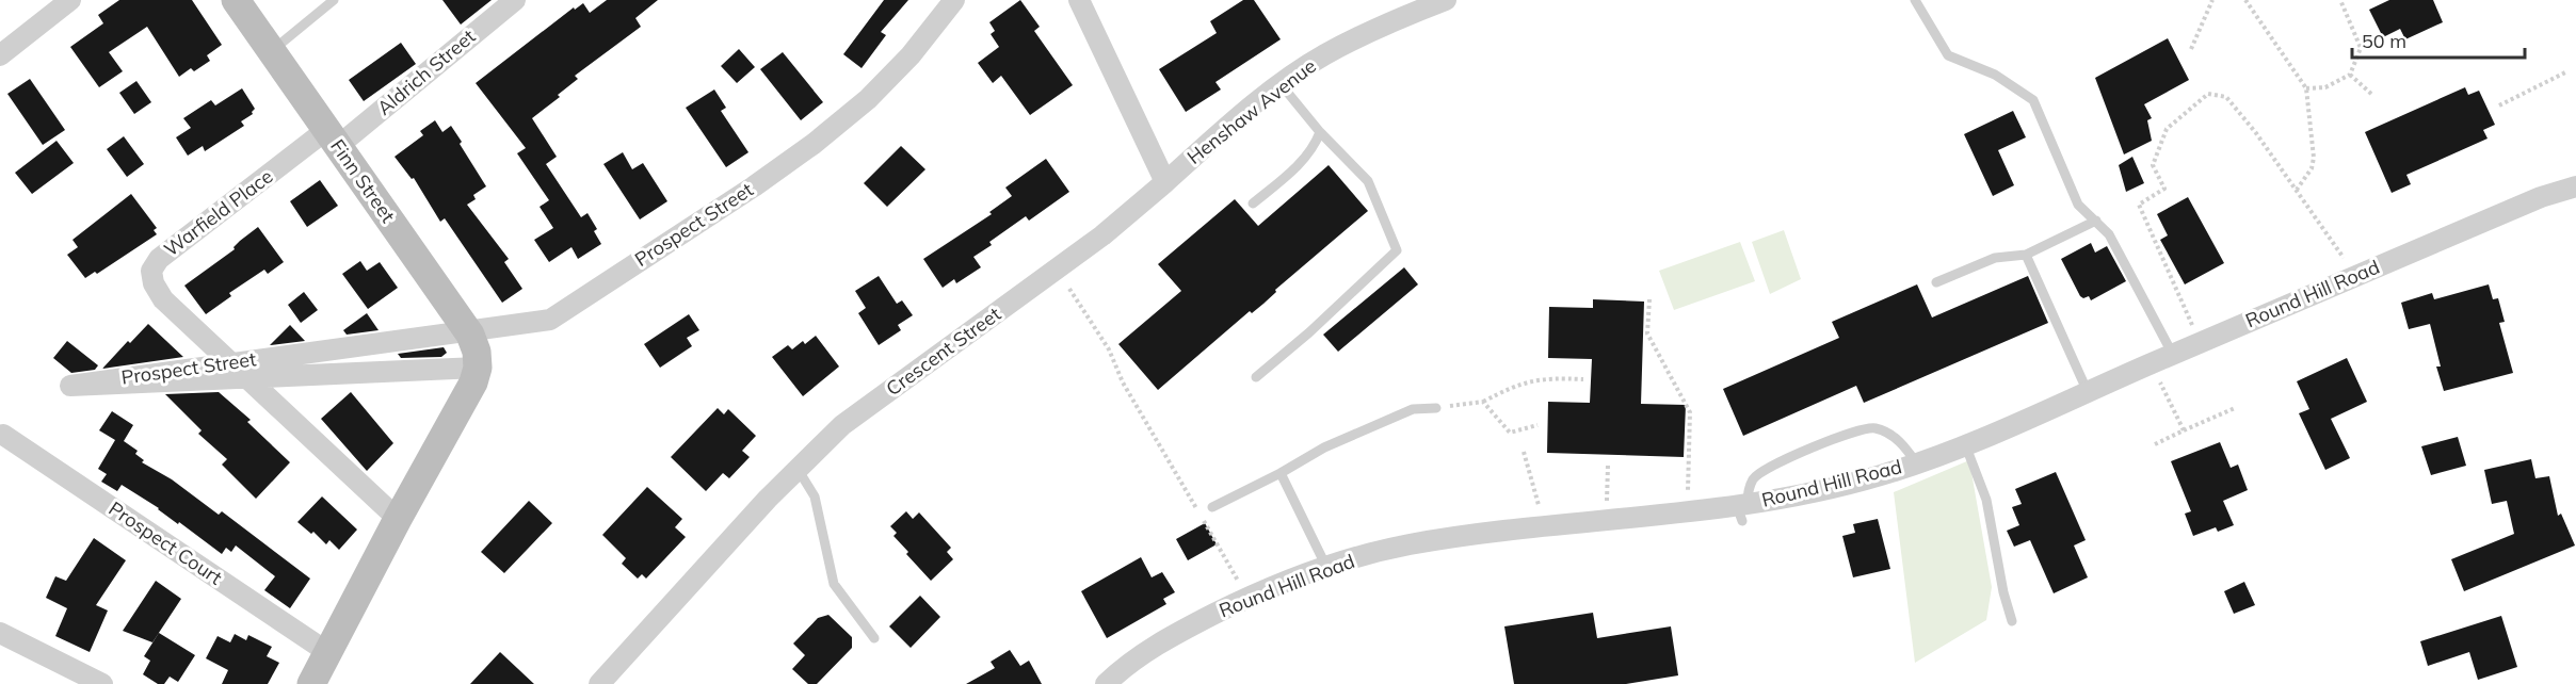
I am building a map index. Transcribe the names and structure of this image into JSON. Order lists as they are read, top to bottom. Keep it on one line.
{"streets":{"main road":["Finn Street"],"street":["Aldrich Street","Henshaw Avenue","Warfield Place","Prospect Street","Round Hill Road","Crescent Street","Prospect Court"]},"crossings":[["Aldrich Street","Finn Street"],["Aldrich Street","Warfield Place"],["Henshaw Avenue","Crescent Street"],["Finn Street","Warfield Place"],["Finn Street","Prospect Street"]],"scale_bar":"50 m"}
